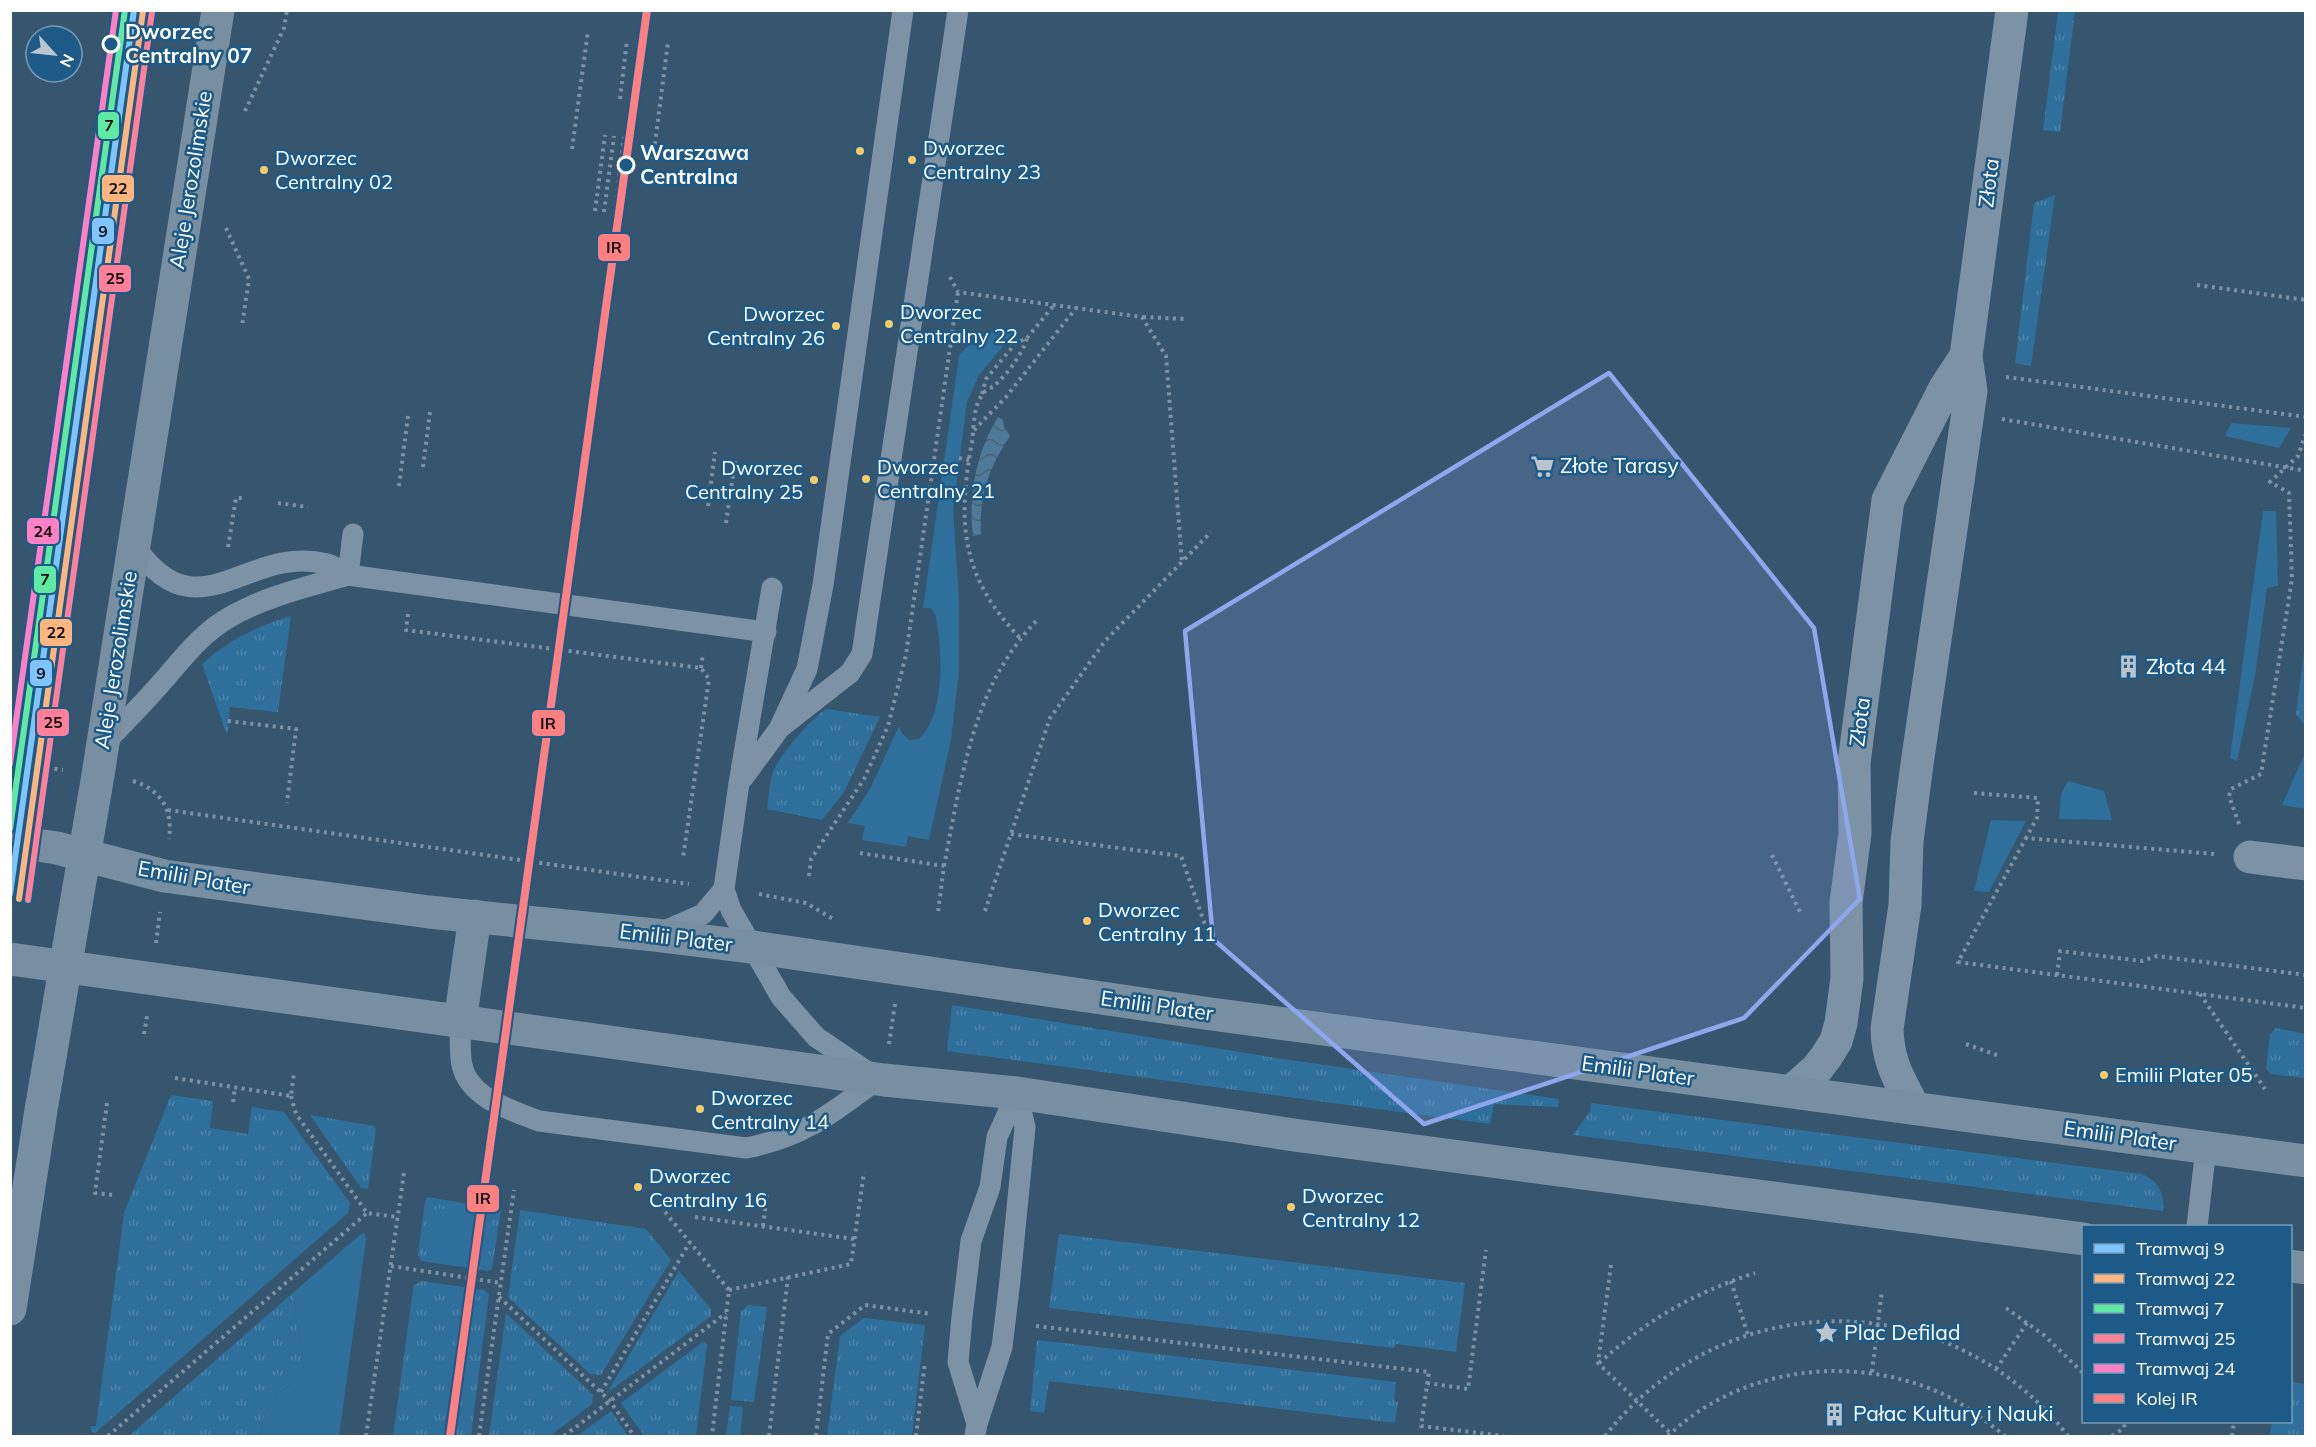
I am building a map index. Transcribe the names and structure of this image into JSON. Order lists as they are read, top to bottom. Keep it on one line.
{"streets":{"street":["Aleje Jerozolimskie","Złota","Emilii Plater"]},"crossings":[["Aleje Jerozolimskie","Emilii Plater"],["Złota","Emilii Plater"]],"places":{"other":["Dworzec Centralny 07","Dworzec Centralny 23","Warszawa Centralna","Dworzec Centralny 02","Dworzec Centralny 22","Dworzec Centralny 26","Dworzec Centralny 21","Dworzec Centralny 25","Dworzec Centralny 11","Emilii Plater 05","Dworzec Centralny 14","Dworzec Centralny 16","Dworzec Centralny 12"],"supermarket":["Złote Tarasy"],"building":["Złota 44","Pałac Kultury i Nauki"],"place":["Plac Defilad"]},"lines":["tram line 9","tram line 7","tram line 24","rail line IR","tram line 22","tram line 25"],"legend":["Tramwaj 9","Tramwaj 22","Tramwaj 7","Tramwaj 25","Tramwaj 24","Kolej IR"],"north":"bottom right"}
